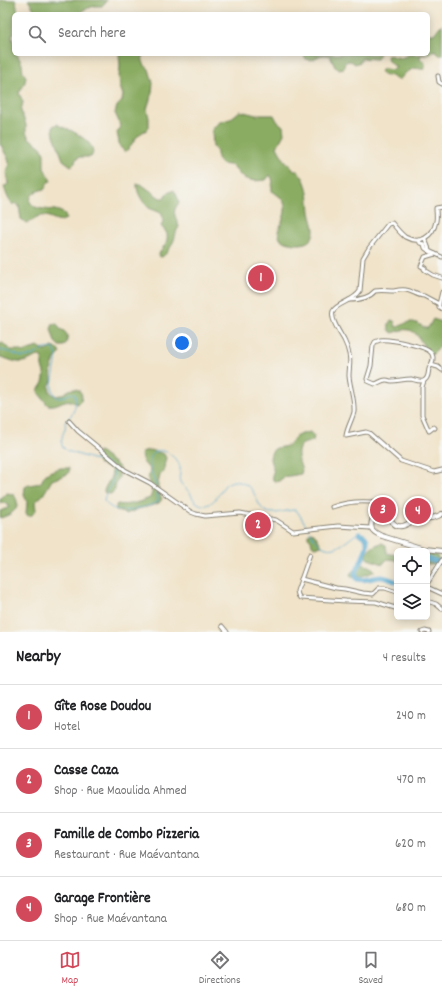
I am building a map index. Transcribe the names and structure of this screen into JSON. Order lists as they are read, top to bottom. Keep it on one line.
{"page":{"search":"Search here","pins":["1","3","4","2"],"heading":["Nearby","4 results"],"list":[{"mark":"1","name":"Gîte Rose Doudou","note":"Hotel","value":"240 m"},{"mark":"2","name":"Casse Caza","note":"Shop · Rue Maoulida Ahmed","value":"470 m"},{"mark":"3","name":"Famille de Combo Pizzeria","note":"Restaurant · Rue Maévantana","value":"620 m"},{"mark":"4","name":"Garage Frontière","note":"Shop · Rue Maévantana","value":"680 m"}],"nav":["Map","Directions","Saved"]}}
